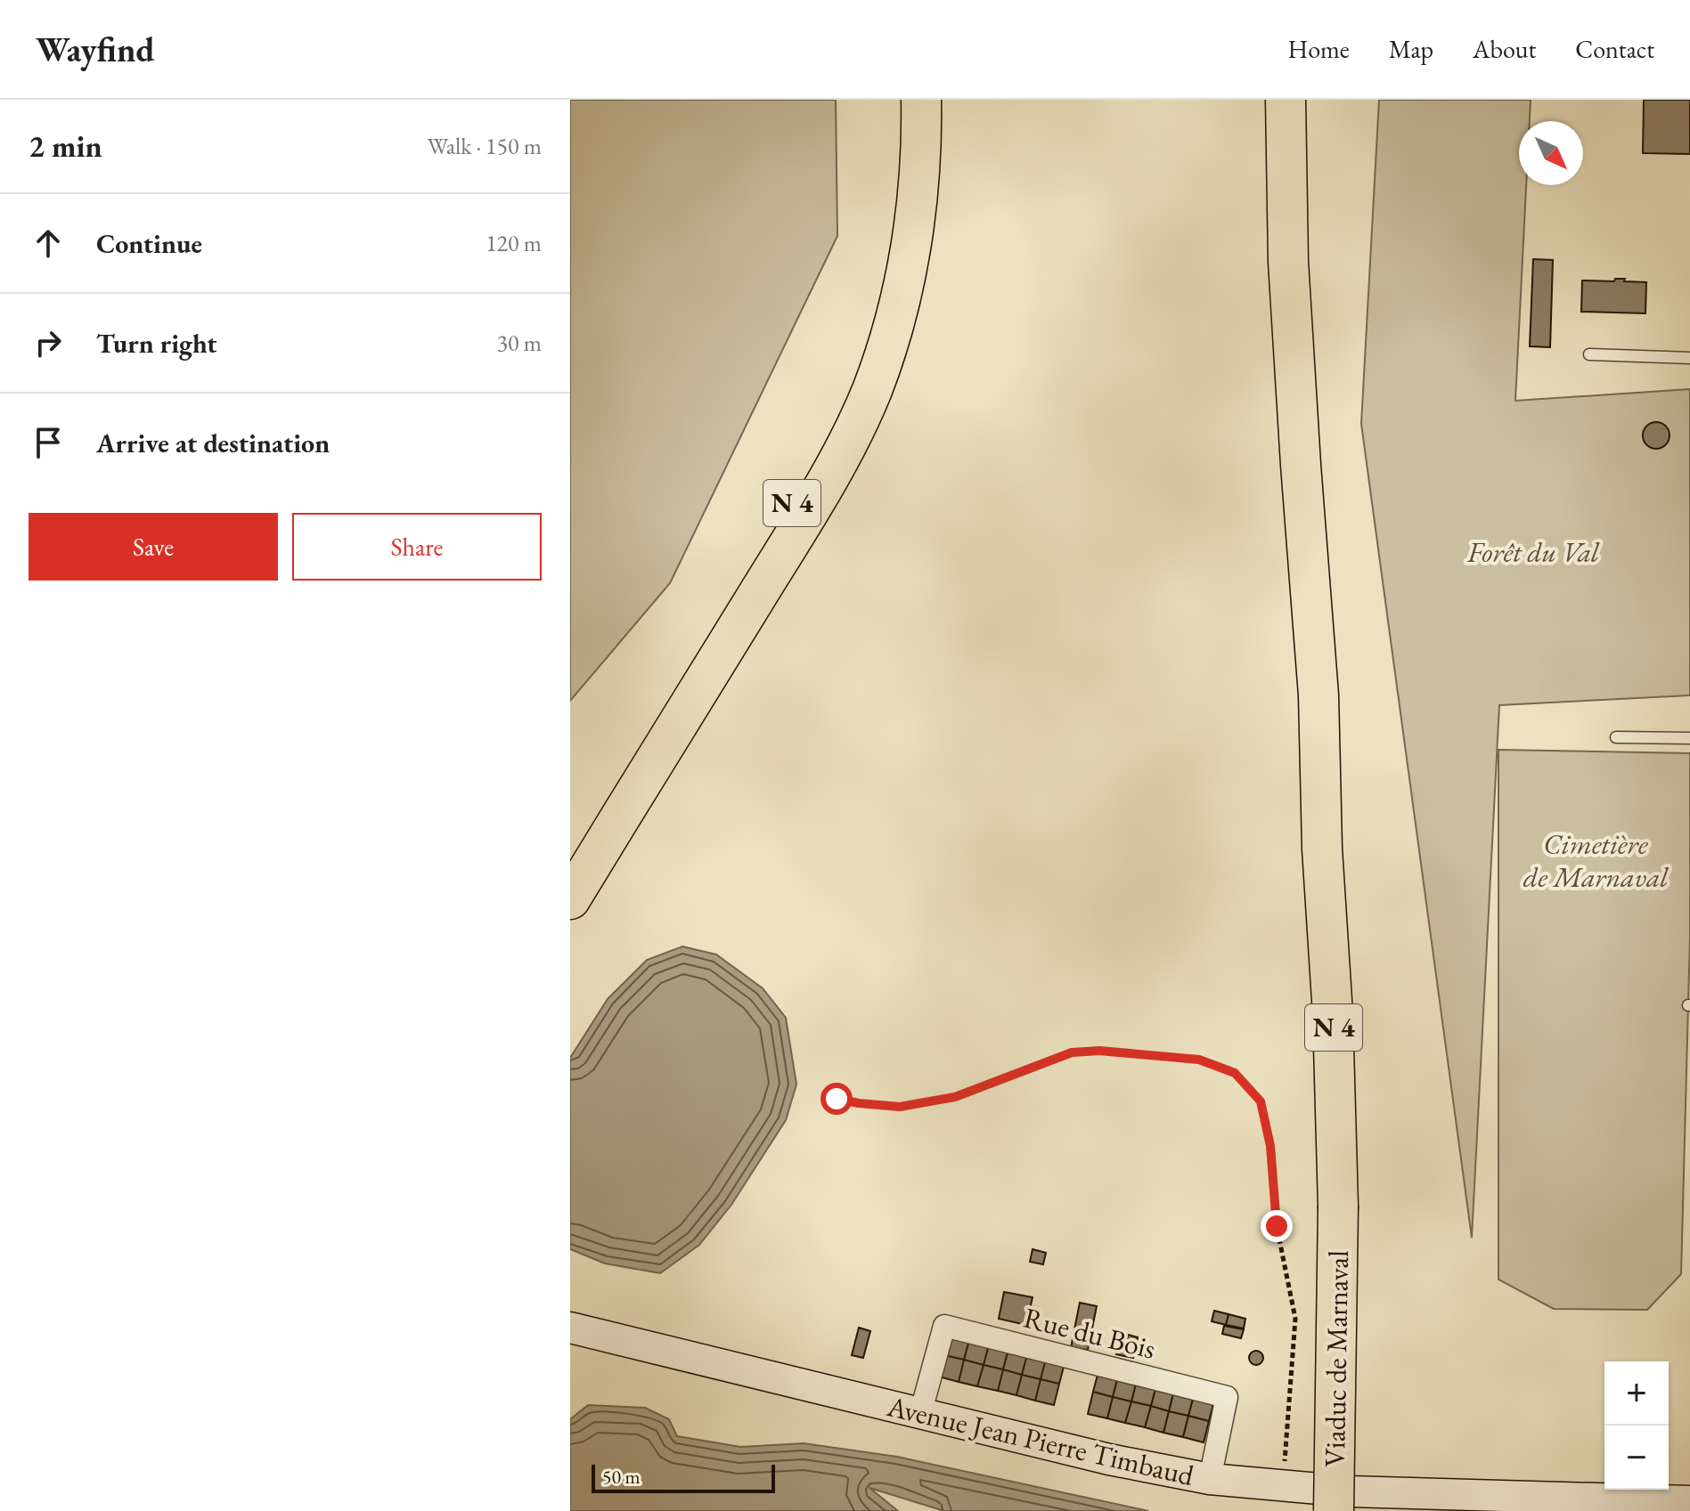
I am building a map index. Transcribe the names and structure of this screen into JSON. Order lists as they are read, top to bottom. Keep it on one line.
{"streets":{"highway":["N 4","Viaduc de Marnaval"],"main road":["Avenue Jean Pierre Timbaud"],"street":["Rue du Bois"]},"crossings":[["N 4","Viaduc de Marnaval"],["Rue du Bois","Avenue Jean Pierre Timbaud"]],"parks":["Forêt du Val","Cimetière de Marnaval"],"scale_bar":"50 m","north":"bottom right","page":{"header":"Wayfind","nav":["Home","Map","About","Contact"],"heading":["2 min","Walk · 150 m"],"list":[["Continue","120 m"],["Turn right","30 m"],"Arrive at destination"],"buttons":["Save","Share"],"map_buttons":["+","−"],"scale":"50 m"}}
